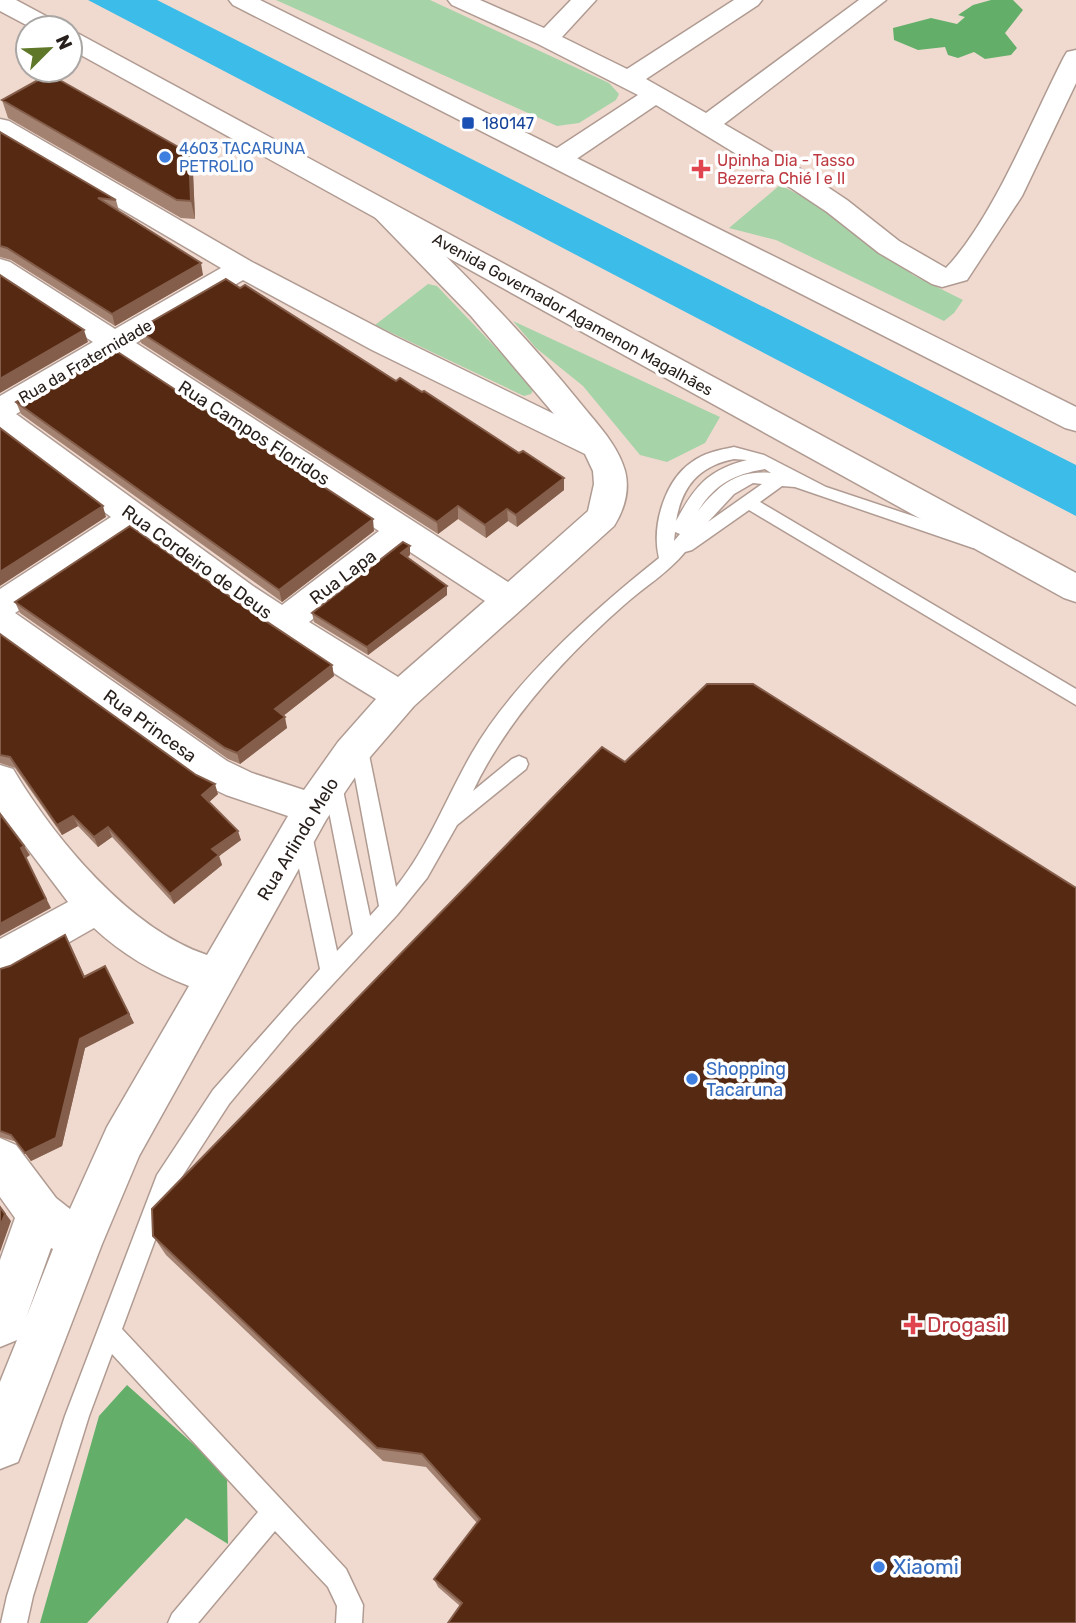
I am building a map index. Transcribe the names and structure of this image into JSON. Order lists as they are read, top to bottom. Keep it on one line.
{"streets":{"main road":["Avenida Governador Agamenon Magalhães","Rua da Fraternidade","Rua Campos Floridos","Rua Cordeiro de Deus","Rua Lapa","Rua Princesa","Rua Arlindo Melo"]},"crossings":[["Avenida Governador Agamenon Magalhães","Rua Arlindo Melo"],["Rua da Fraternidade","Rua Campos Floridos"],["Rua Campos Floridos","Rua Lapa"],["Rua Campos Floridos","Rua Arlindo Melo"],["Rua Cordeiro de Deus","Rua Lapa"],["Rua Cordeiro de Deus","Rua Arlindo Melo"],["Rua Princesa","Rua Arlindo Melo"]],"places":{"transit":["180147"],"other":["4603 TACARUNA PETROLIO","Shopping Tacaruna","Xiaomi"],"health":["Upinha Dia - Tasso Bezerra Chié I e II","Drogasil"]},"north":"top right"}
